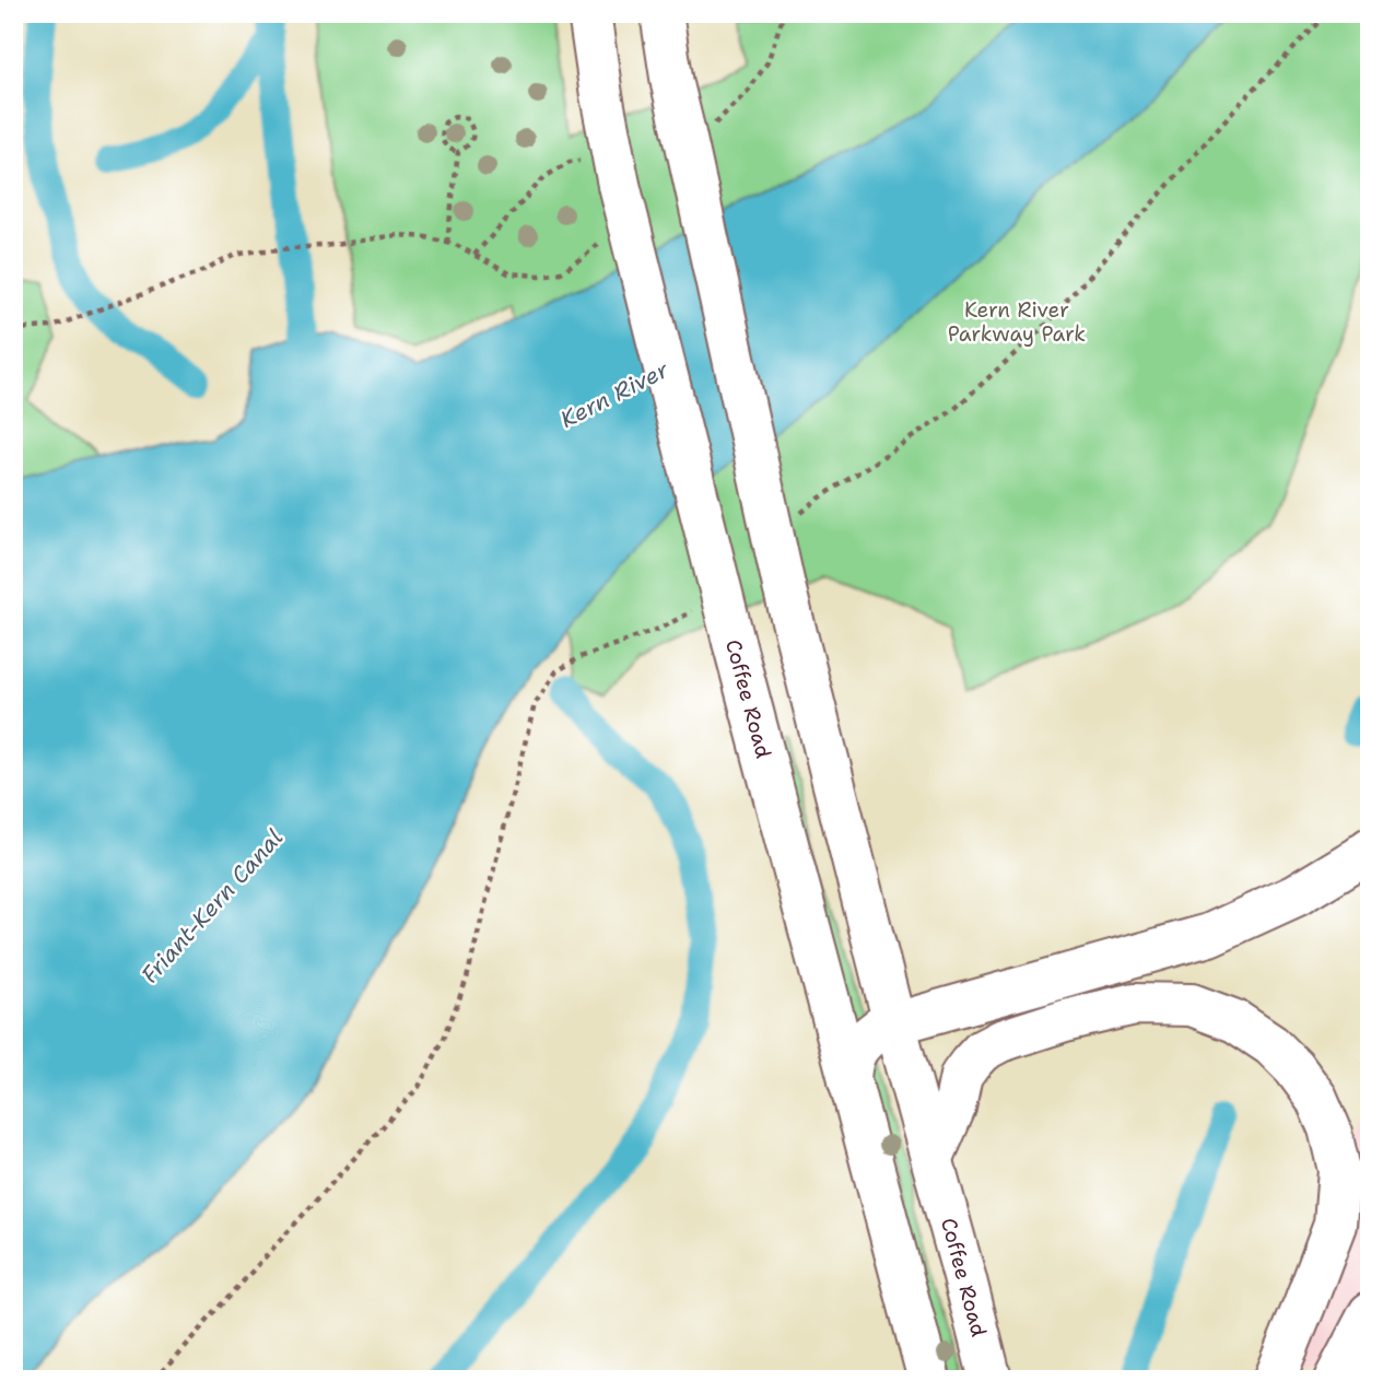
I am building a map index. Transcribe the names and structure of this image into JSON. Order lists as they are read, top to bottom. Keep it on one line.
{"streets":{"main road":["Coffee Road"]},"water":["Kern River","Friant-Kern Canal"],"parks":["Kern River Parkway Park"]}
